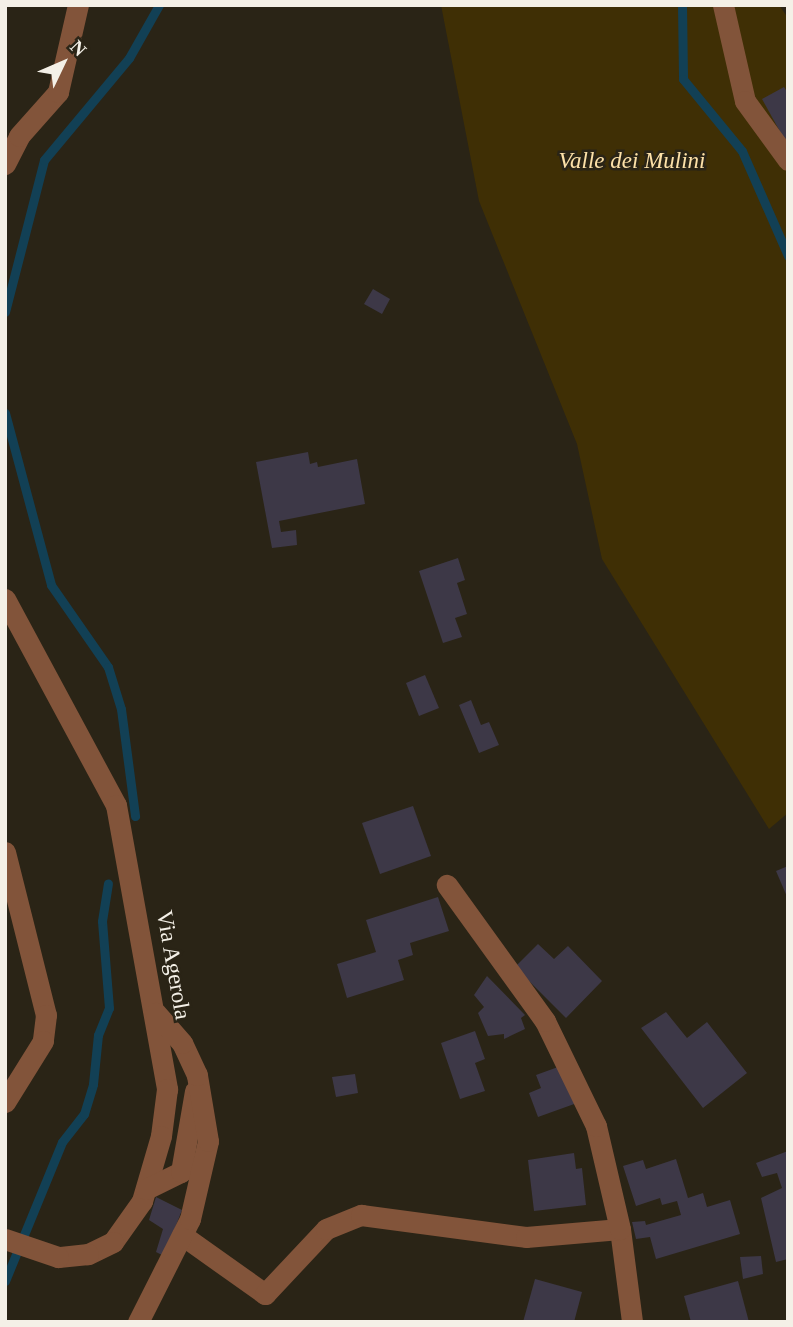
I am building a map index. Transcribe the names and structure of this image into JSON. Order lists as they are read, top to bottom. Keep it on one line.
{"streets":{"street":["Via Agerola"]},"parks":["Valle dei Mulini"],"north":"top right"}
